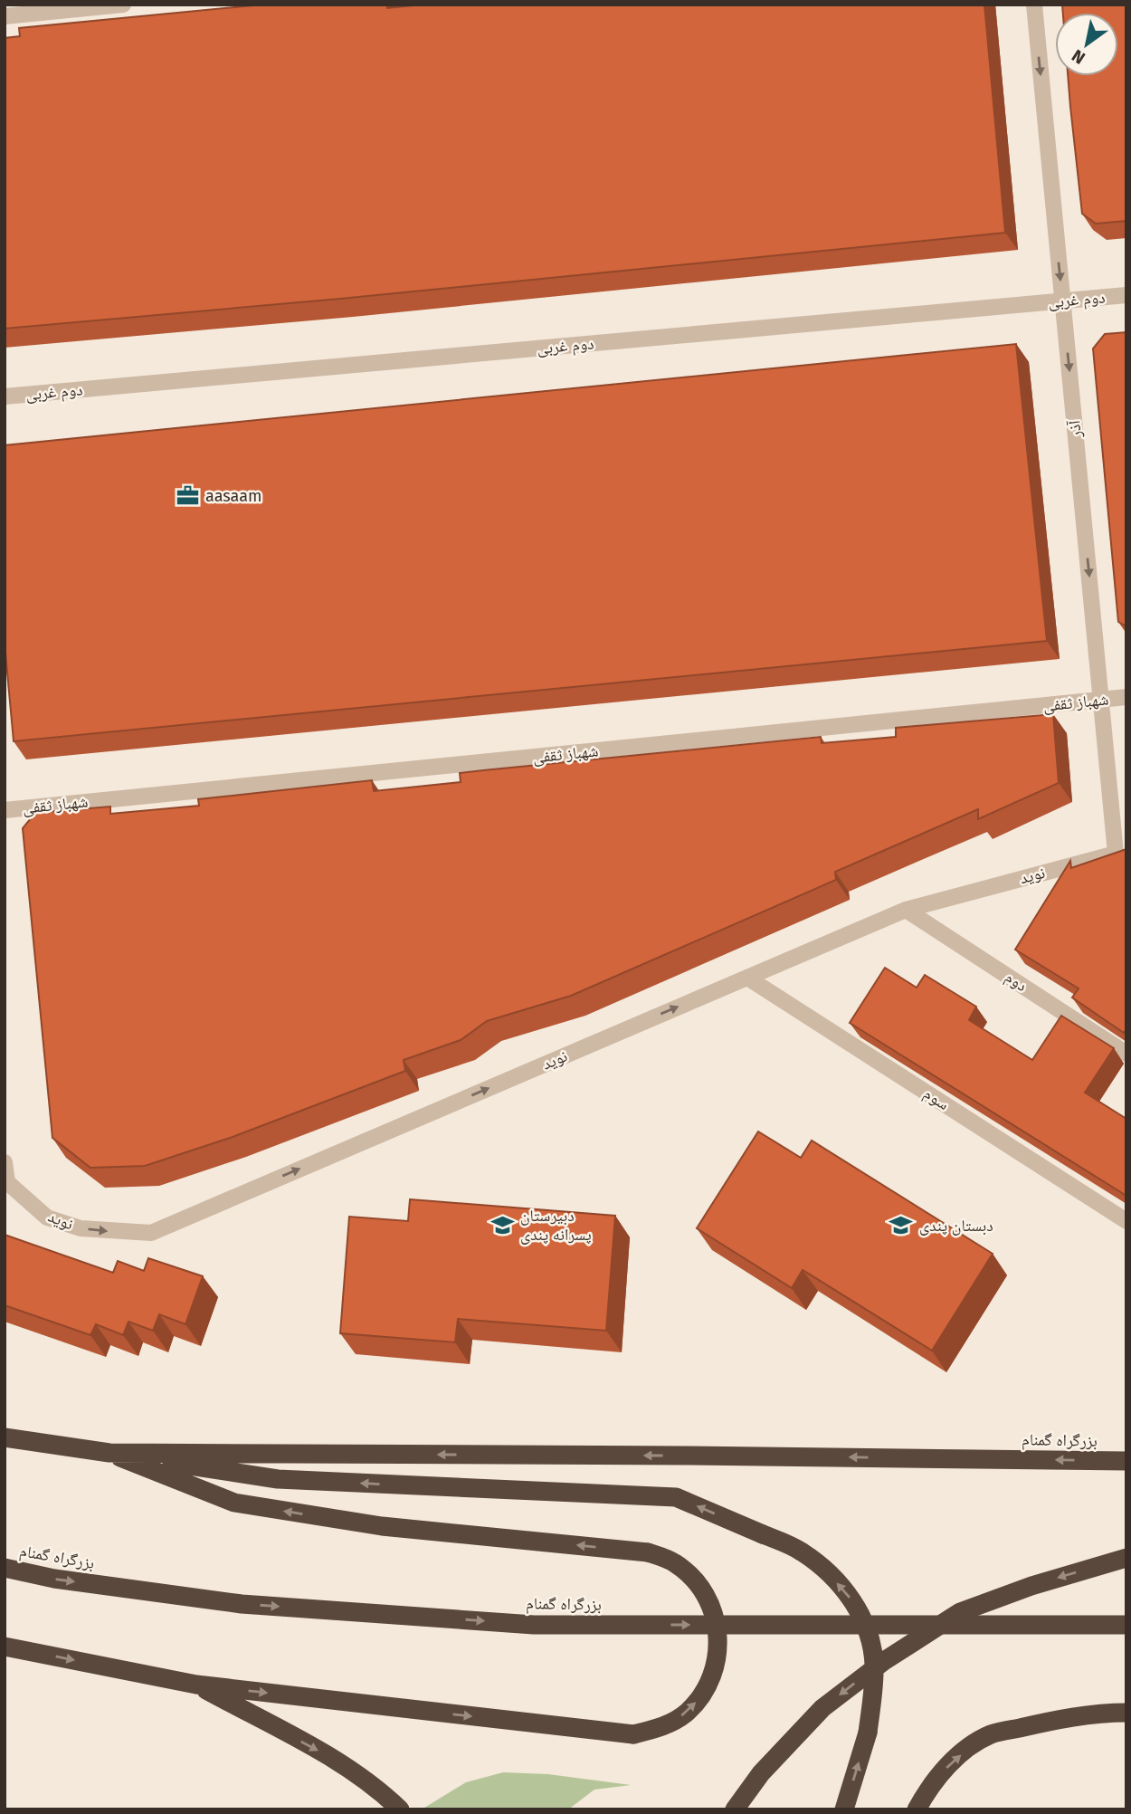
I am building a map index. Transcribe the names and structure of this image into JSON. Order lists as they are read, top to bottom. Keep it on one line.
{"streets":{"highway":["بزرگراه گمنام"],"street":["دوم غربی","آذر","شهباز ثقفی","نوید","دوم","سوم"]},"crossings":[["دوم غربی","آذر"],["آذر","شهباز ثقفی"],["آذر","نوید"],["نوید","دوم"],["نوید","سوم"]],"one_way":["آذر","نوید"],"places":{"office":["aasaam"],"school or university":["دبیرستان پسرانه پندی","دبستان پندی"]},"north":"bottom left"}
